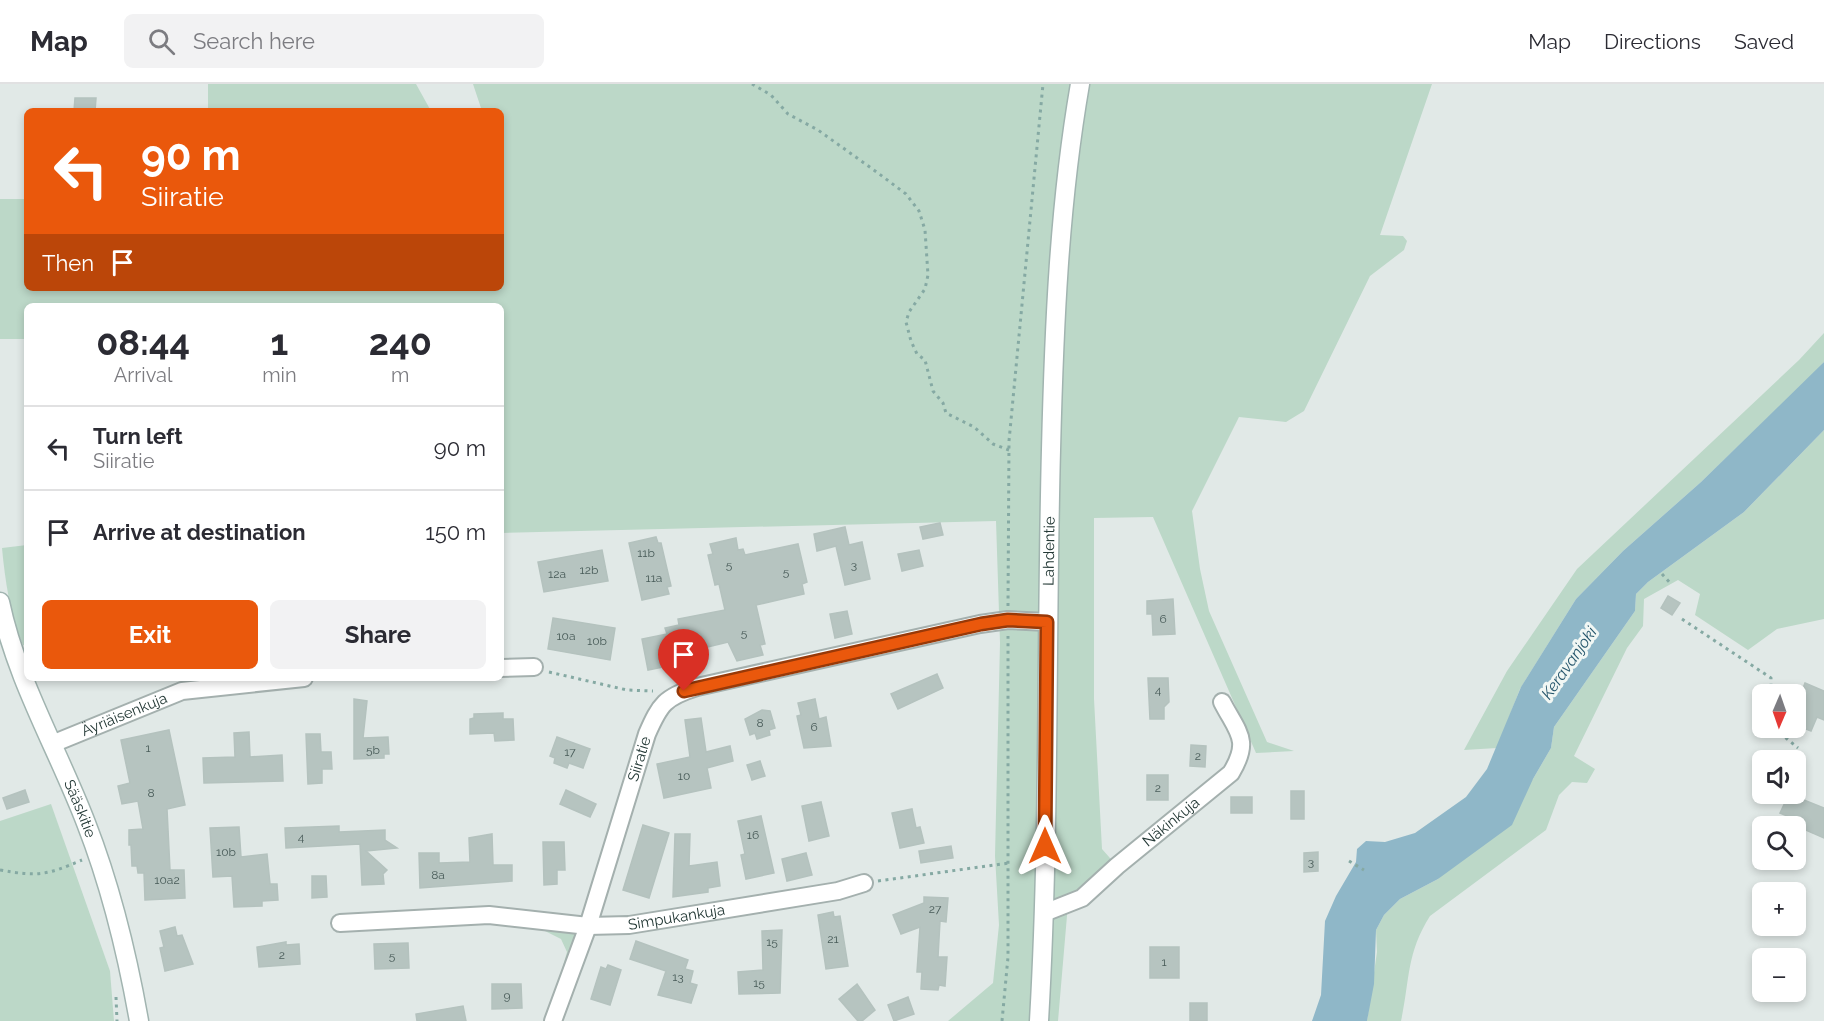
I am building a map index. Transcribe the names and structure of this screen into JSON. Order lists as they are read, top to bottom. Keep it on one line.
{"streets":{"main road":["Lahdentie","Sääskitie"],"street":["Äyriäisenkuja","Siiratie","Näkinkuja","Simpukankuja"]},"crossings":[["Lahdentie","Siiratie"],["Lahdentie","Näkinkuja"],["Äyriäisenkuja","Sääskitie"],["Siiratie","Simpukankuja"]],"water":["Keravanjoki"],"house_numbers":["11b","5","3","12b","5","12a","11a","6","5","10a","10b","4","8","6","1","5b","17","2","10","2","8","16","4","10b","3","8a","10a2","27","21","15","2","5","1","13","15","9"],"north":"bottom","page":{"header":"Map","search":"Search here","nav":["Map","Directions","Saved"],"turn":["90 m","Siiratie"],"then":"Then","eta":["08:44","Arrival","1","min","240","m"],"list":[{"name":"Turn left","note":"Siiratie","value":"90 m"},{"name":"Arrive at destination","value":"150 m"}],"buttons":["Exit","Share"],"map_buttons":["+","−"]}}
